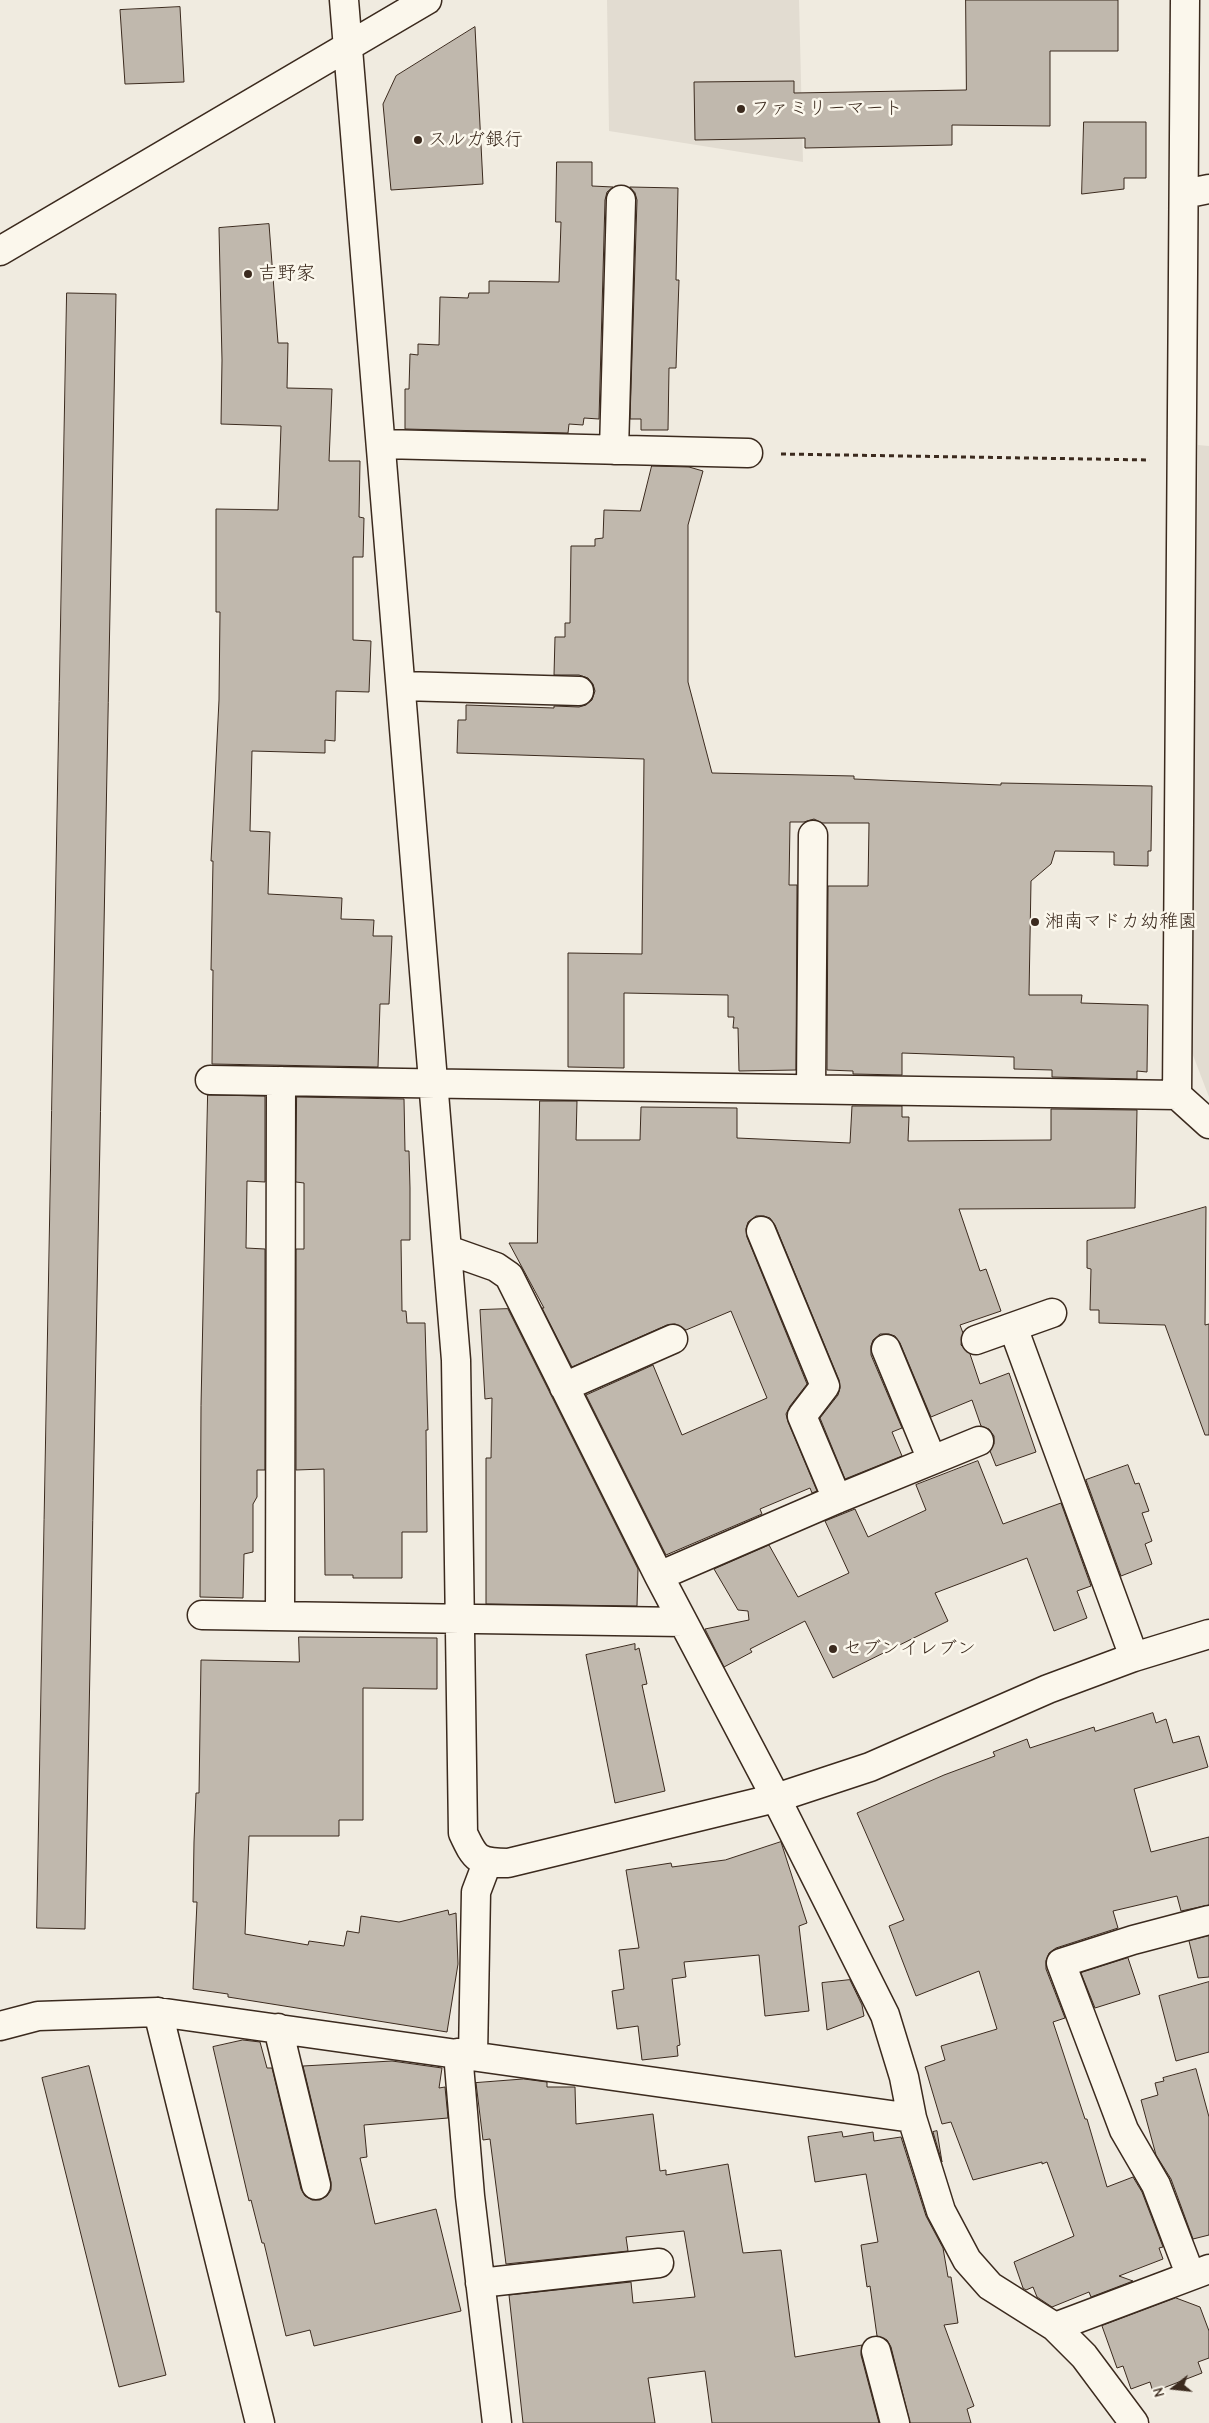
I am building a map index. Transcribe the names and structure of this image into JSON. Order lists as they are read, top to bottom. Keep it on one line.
{"places":["ファミリーマート","スルガ銀行","吉野家","湘南マドカ幼稚園","セブンイレブン"],"north":"left"}
